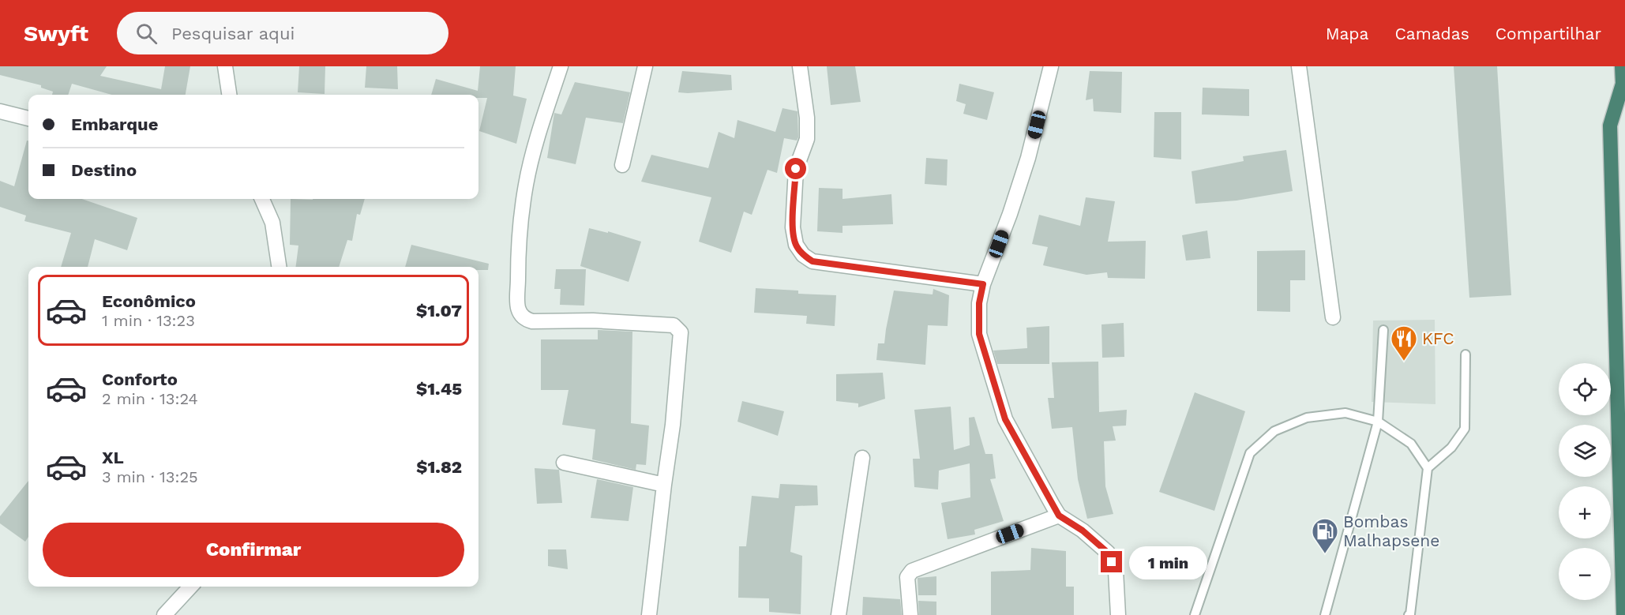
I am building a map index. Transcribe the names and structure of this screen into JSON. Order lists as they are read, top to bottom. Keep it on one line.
{"places":{"restaurant":["KFC"],"fuel station":["Bombas Malhapsene"]},"page":{"header":"Swyft","search":"Pesquisar aqui","nav":["Mapa","Camadas","Compartilhar"],"banner":["Embarque","Destino"],"list":[{"name":"Econômico","note":"1 min · 13:23","value":"$1.07"},{"name":"Conforto","note":"2 min · 13:24","value":"$1.45"},{"name":"XL","note":"3 min · 13:25","value":"$1.82"}],"map_buttons":["+","−"],"buttons":"Confirmar","bubble":"1 min"}}
